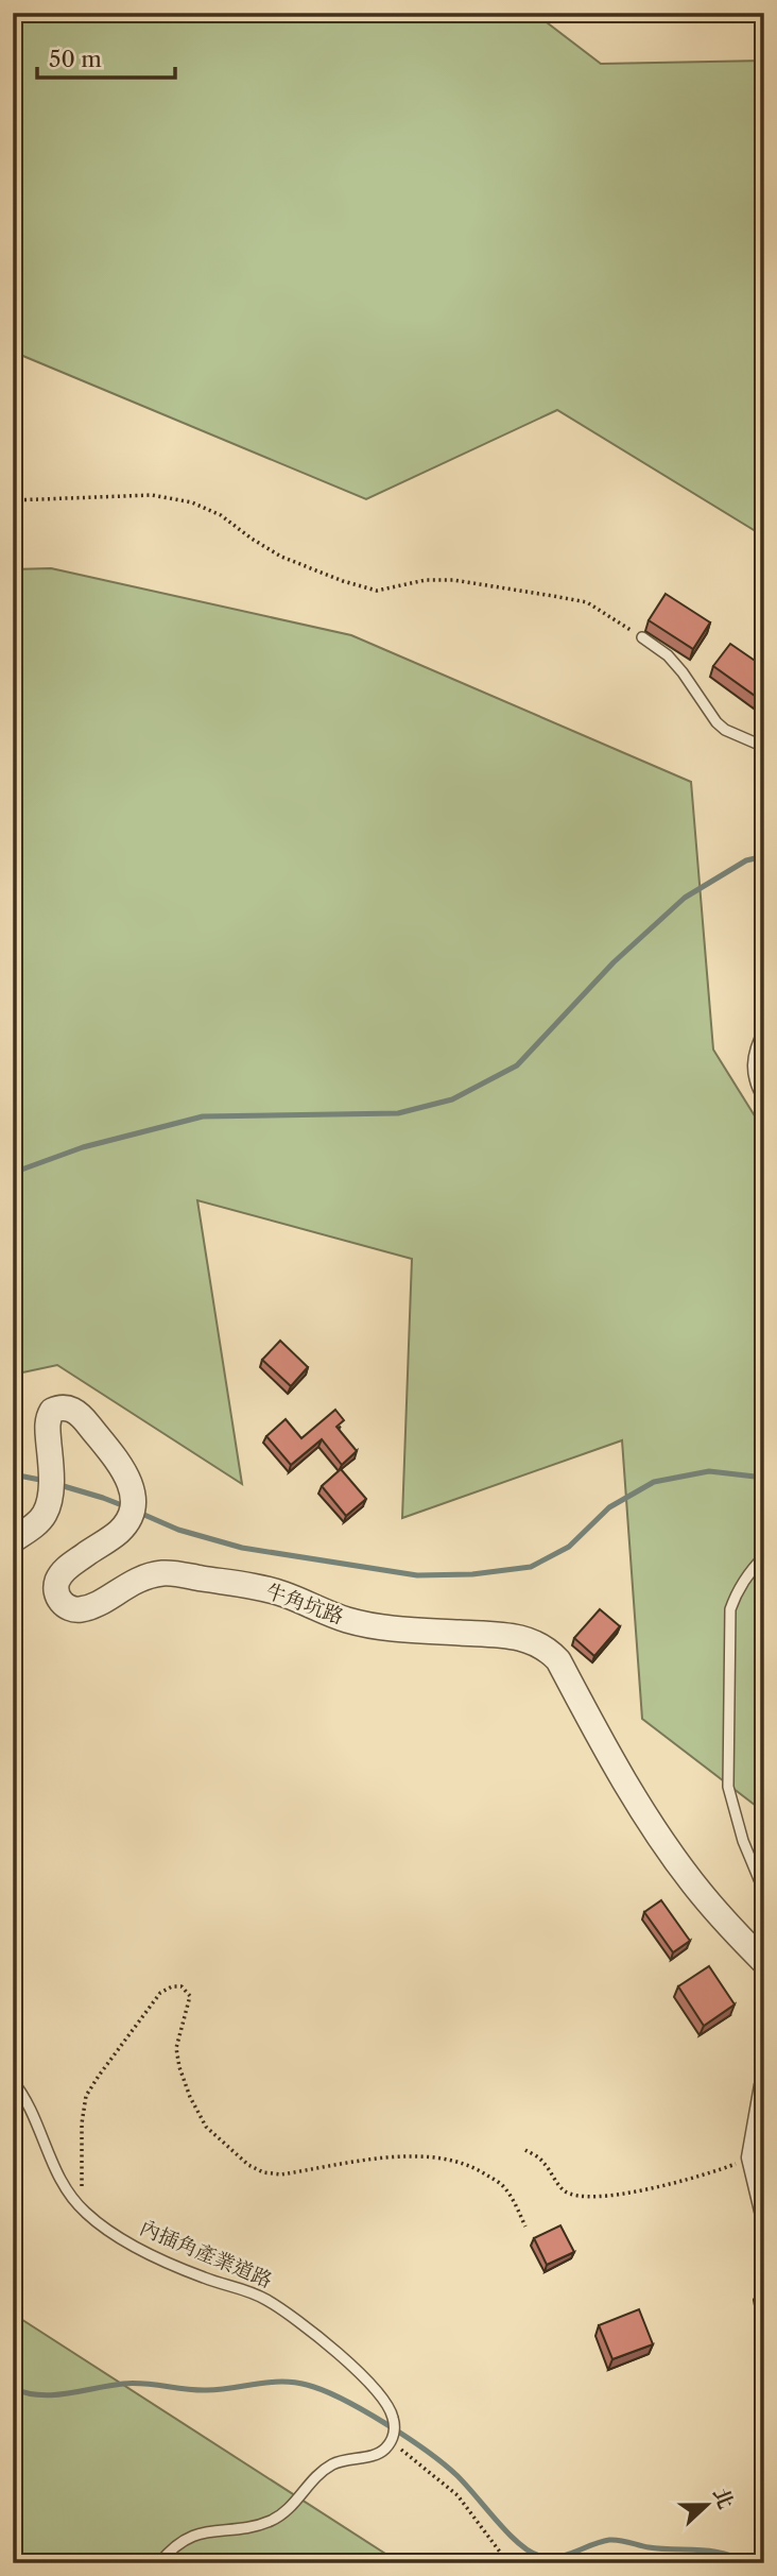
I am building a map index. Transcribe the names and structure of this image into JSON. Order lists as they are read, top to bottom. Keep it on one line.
{"streets":{"street":["牛角坑路"],"lane":["內插角產業道路"]},"scale_bar":"50 m","north":"right"}
